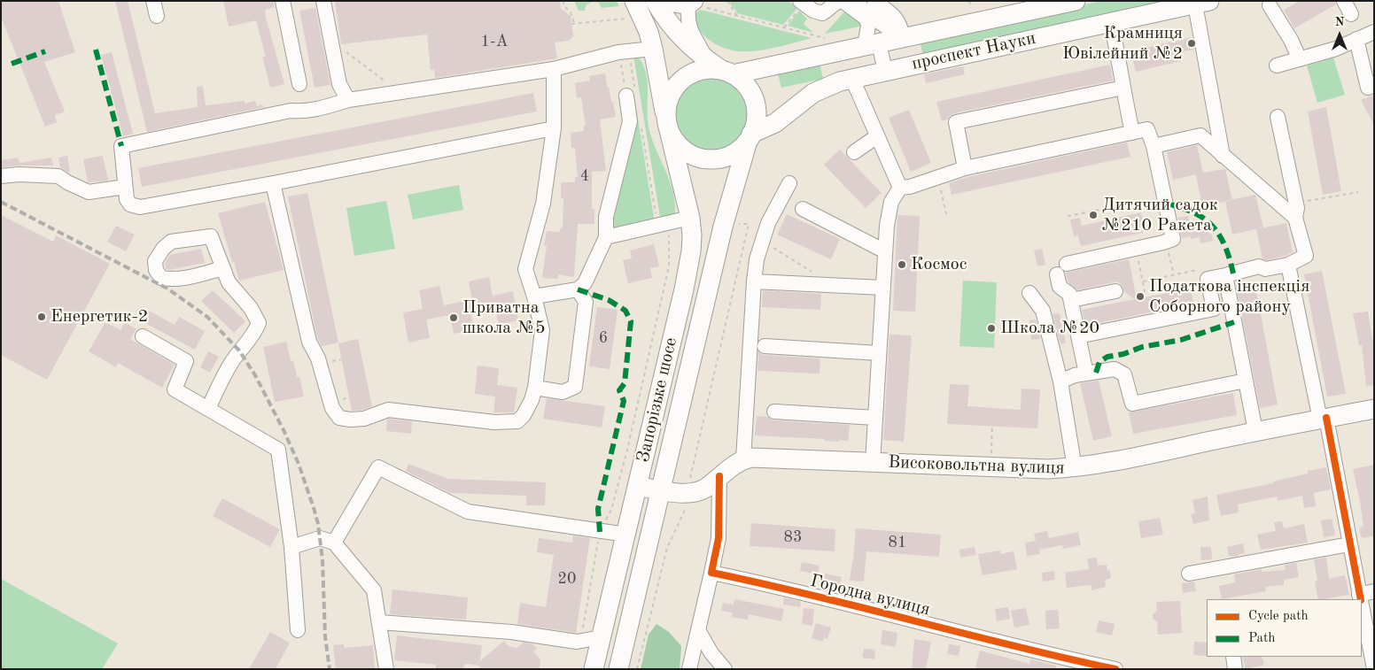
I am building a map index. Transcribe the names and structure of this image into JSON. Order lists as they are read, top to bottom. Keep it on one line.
{"streets":{"main road":["проспект Науки","Запорізьке шосе","Високовольтна вулиця"],"street":["Городна вулиця"]},"crossings":[["проспект Науки","Запорізьке шосе"]],"places":["Крамниця Ювілейний №2","Дитячий садок №210 Ракета","Космос","Податкова інспекція Соборного району","Енергетик-2","Приватна школа №5","Школа №20"],"house_numbers":["1-А","4","6","83","81","20"],"legend":["Cycle path","Path"],"north":"top"}
